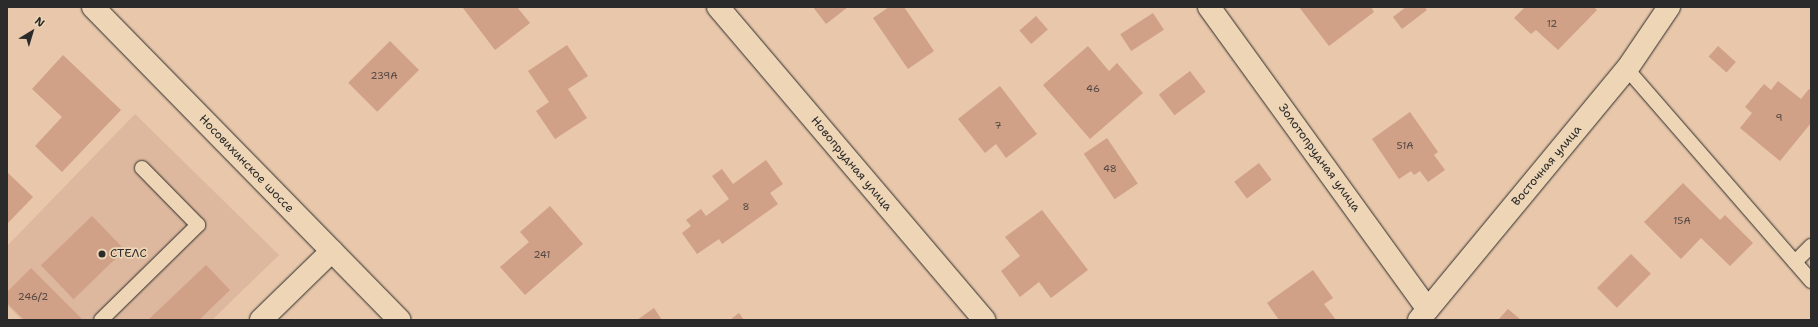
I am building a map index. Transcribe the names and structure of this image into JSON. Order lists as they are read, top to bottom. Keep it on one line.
{"streets":{"street":["Золотопрудная улица","Носовихинское шоссе","Новопрудная улица","Восточная улица"]},"crossings":[["Золотопрудная улица","Восточная улица"]],"places":["СТЕЛС"],"house_numbers":["12","239А","46","9","7","51А","48","8","15А","241","246/2"],"north":"top right"}
